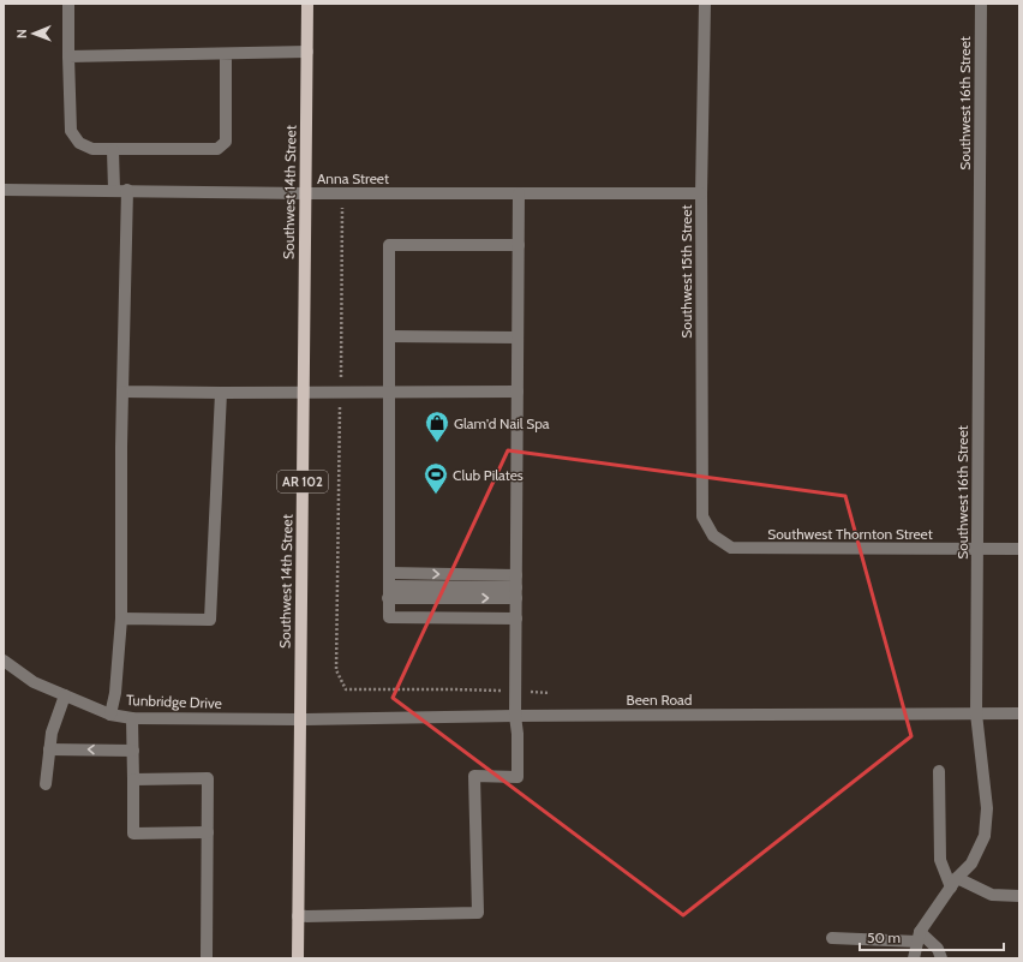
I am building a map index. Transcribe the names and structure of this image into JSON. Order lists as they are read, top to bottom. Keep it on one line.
{"streets":{"main road":["Southwest 14th Street","AR 102"],"street":["Southwest 16th Street","Anna Street","Southwest 15th Street","Southwest Thornton Street","Been Road","Tunbridge Drive"]},"crossings":[["Southwest 16th Street","Southwest Thornton Street"],["Southwest 16th Street","Been Road"],["Anna Street","Southwest 14th Street"],["Anna Street","Southwest 15th Street"],["Southwest 14th Street","Been Road"],["Southwest 14th Street","Tunbridge Drive"],["Southwest 15th Street","Southwest Thornton Street"],["Been Road","Tunbridge Drive"]],"places":{"shop":["Glam'd Nail Spa"],"sports":["Club Pilates"]},"scale_bar":"50 m","north":"left"}
